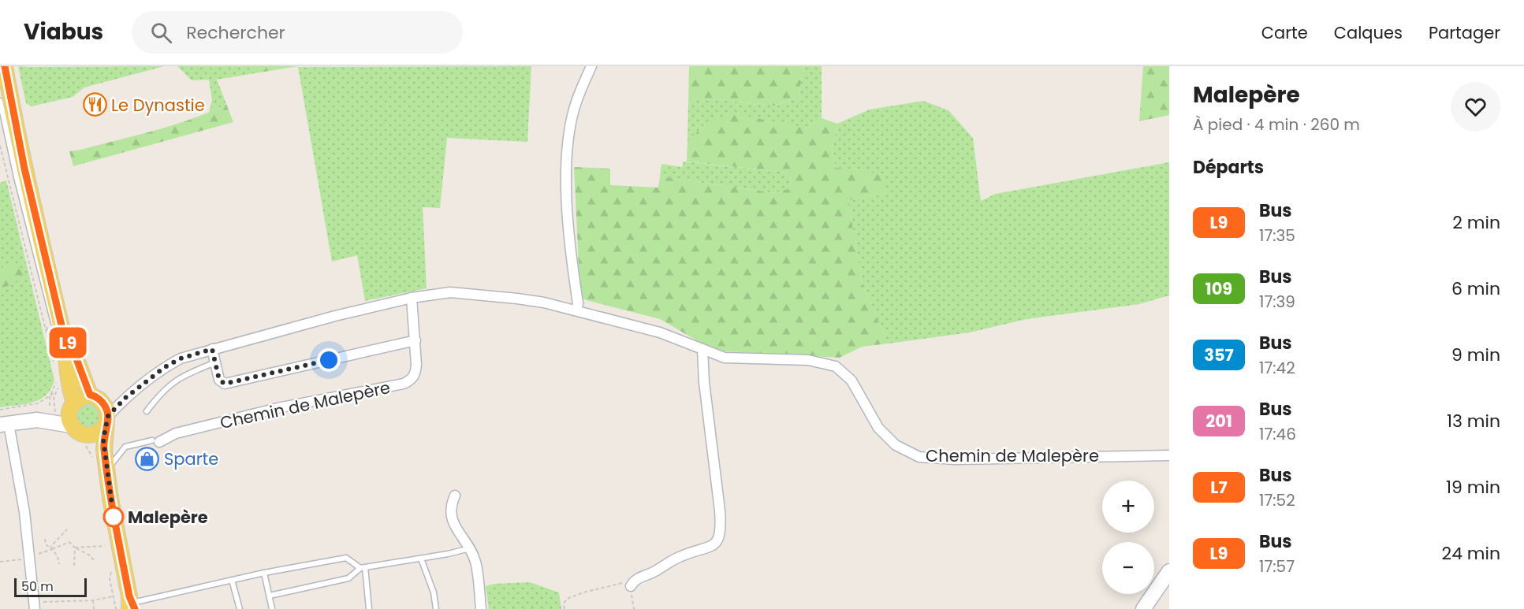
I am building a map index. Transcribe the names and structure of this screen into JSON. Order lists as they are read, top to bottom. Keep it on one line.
{"streets":{"street":["Chemin de Malepère"]},"places":{"restaurant":["Le Dynastie"],"shop":["Sparte"],"other":["Malepère"]},"lines":["bus line L9"],"scale_bar":"50 m","page":{"header":"Viabus","search":"Rechercher","nav":["Carte","Calques","Partager"],"on_map":"L9","heading":[["Malepère","À pied · 4 min · 260 m"],"Départs"],"list":[{"mark":"L9","name":"Bus","note":"17:35","value":"2 min"},{"mark":"109","name":"Bus","note":"17:39","value":"6 min"},{"mark":"357","name":"Bus","note":"17:42","value":"9 min"},{"mark":"201","name":"Bus","note":"17:46","value":"13 min"},{"mark":"L7","name":"Bus","note":"17:52","value":"19 min"},{"mark":"L9","name":"Bus","note":"17:57","value":"24 min"}],"map_buttons":["+","−"],"scale":"50 m"}}
